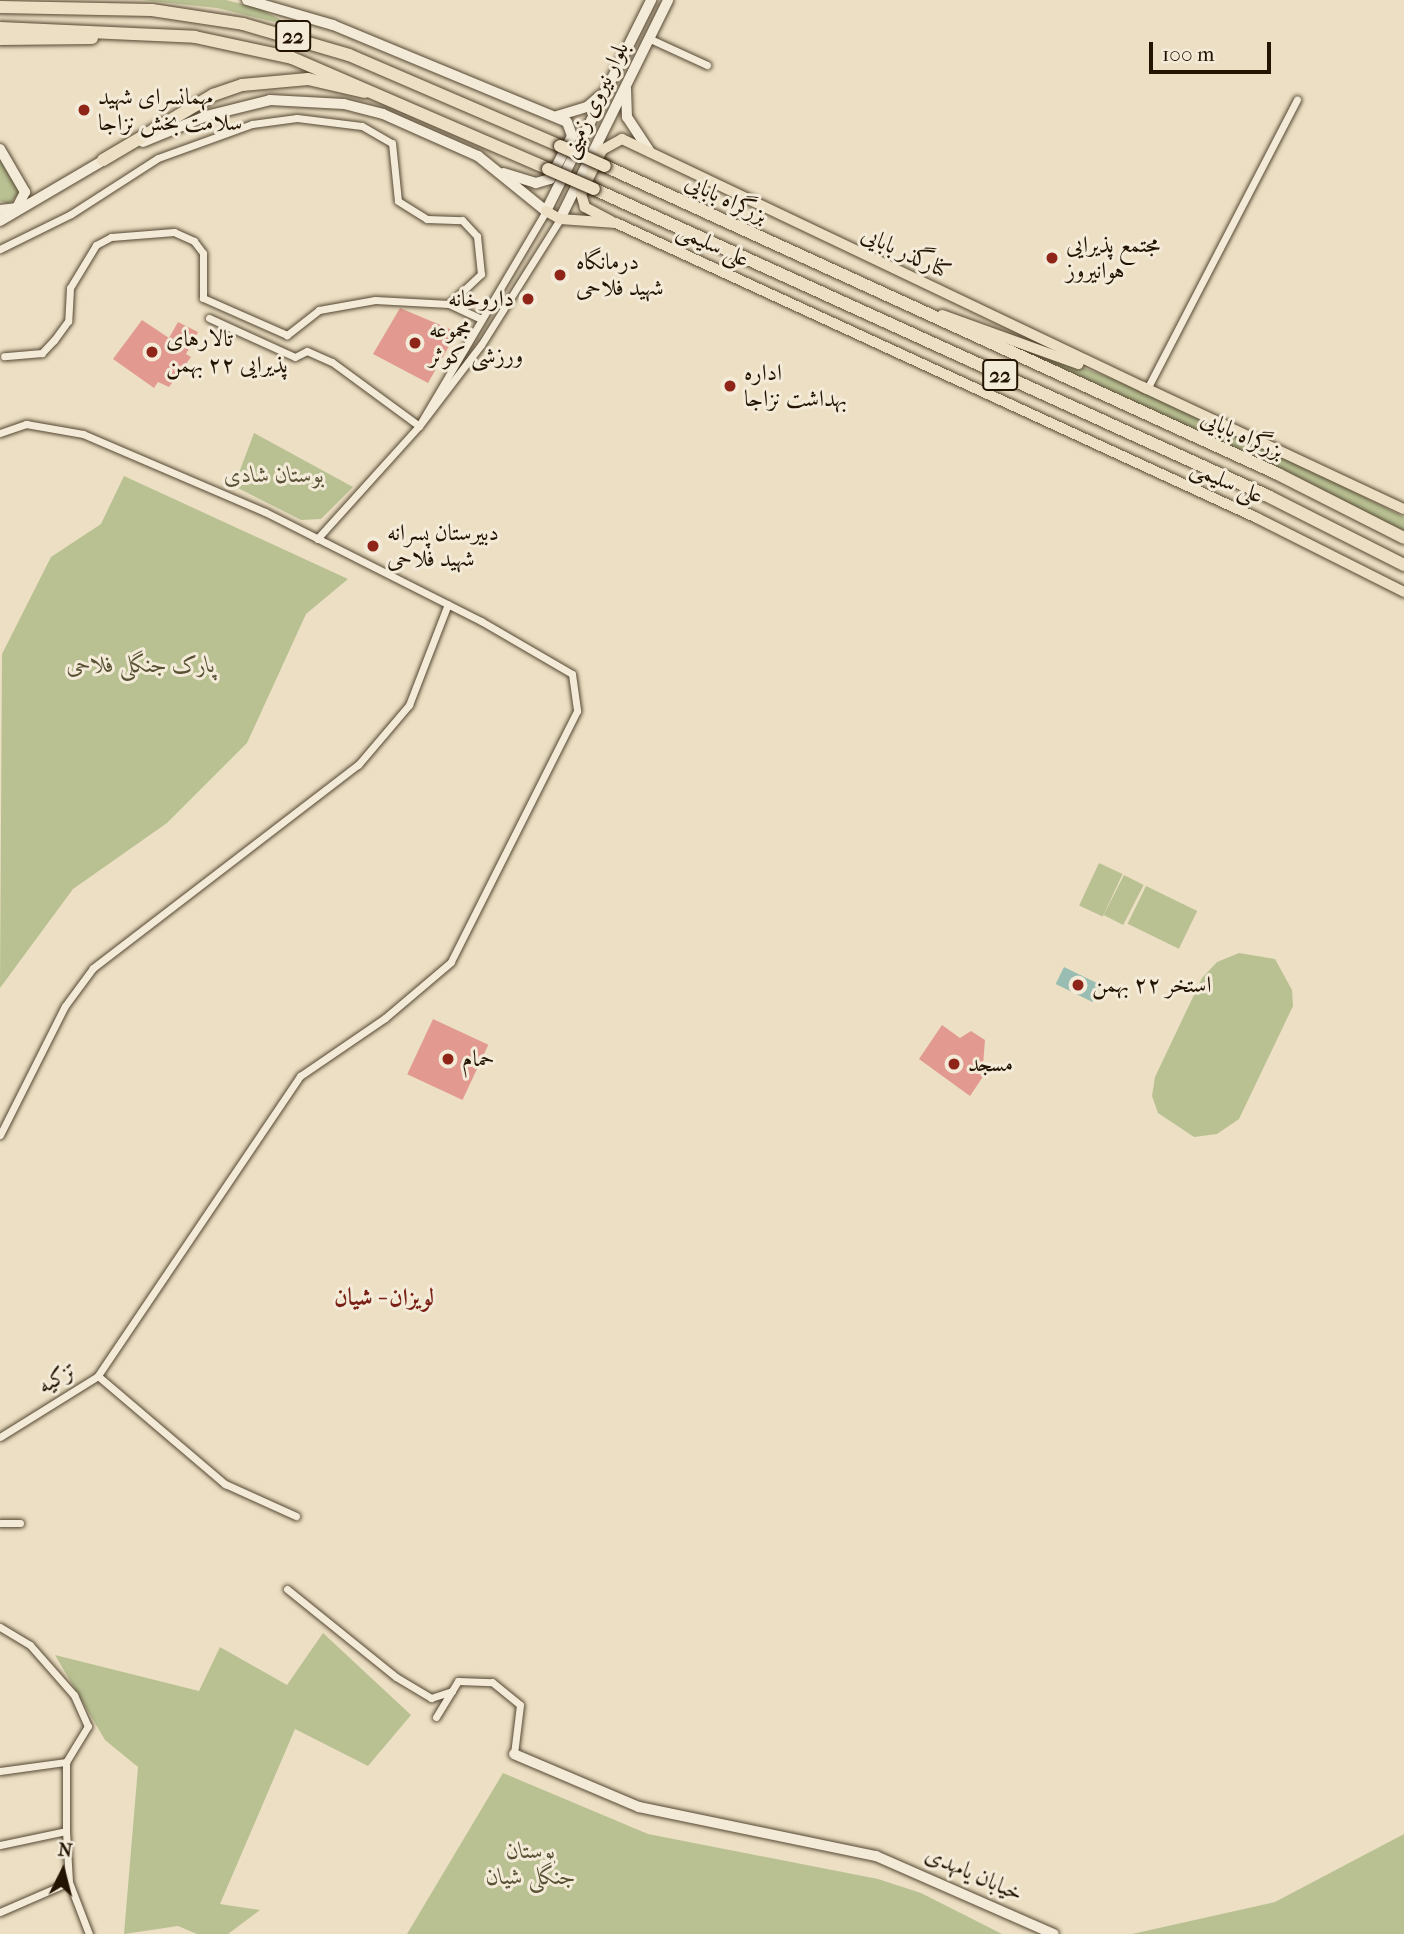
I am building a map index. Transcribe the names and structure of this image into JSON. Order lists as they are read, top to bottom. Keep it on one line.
{"streets":{"highway":["22","بزرگراه بابایی"],"main road":["بلوار نیروی زمینی","علی سلیمی","کنارگذر بابایی","خیابان یامهدی"],"street":["تزکیه"]},"crossings":[["بلوار نیروی زمینی","علی سلیمی"],["علی سلیمی","کنارگذر بابایی"]],"districts":["لویزان - شیان"],"parks":["بوستان شادی","پارک جنگلی فلاحی","بوستان جنگلی شیان"],"places":["مهمانسرای شهید سلامت بخش نزاجا","مجتمع پذیرایی هوانیروز","درمانگاه شهید فلاحی","داروخانه","مجموعه ورزشی کوثر","تالارهای پذیرایی ۲۲ بهمن","اداره بهداشت نزاجا","دبیرستان پسرانه شهید فلاحی","استخر ۲۲ بهمن","حمام","مسجد"],"scale_bar":"100 m","north":"top"}
